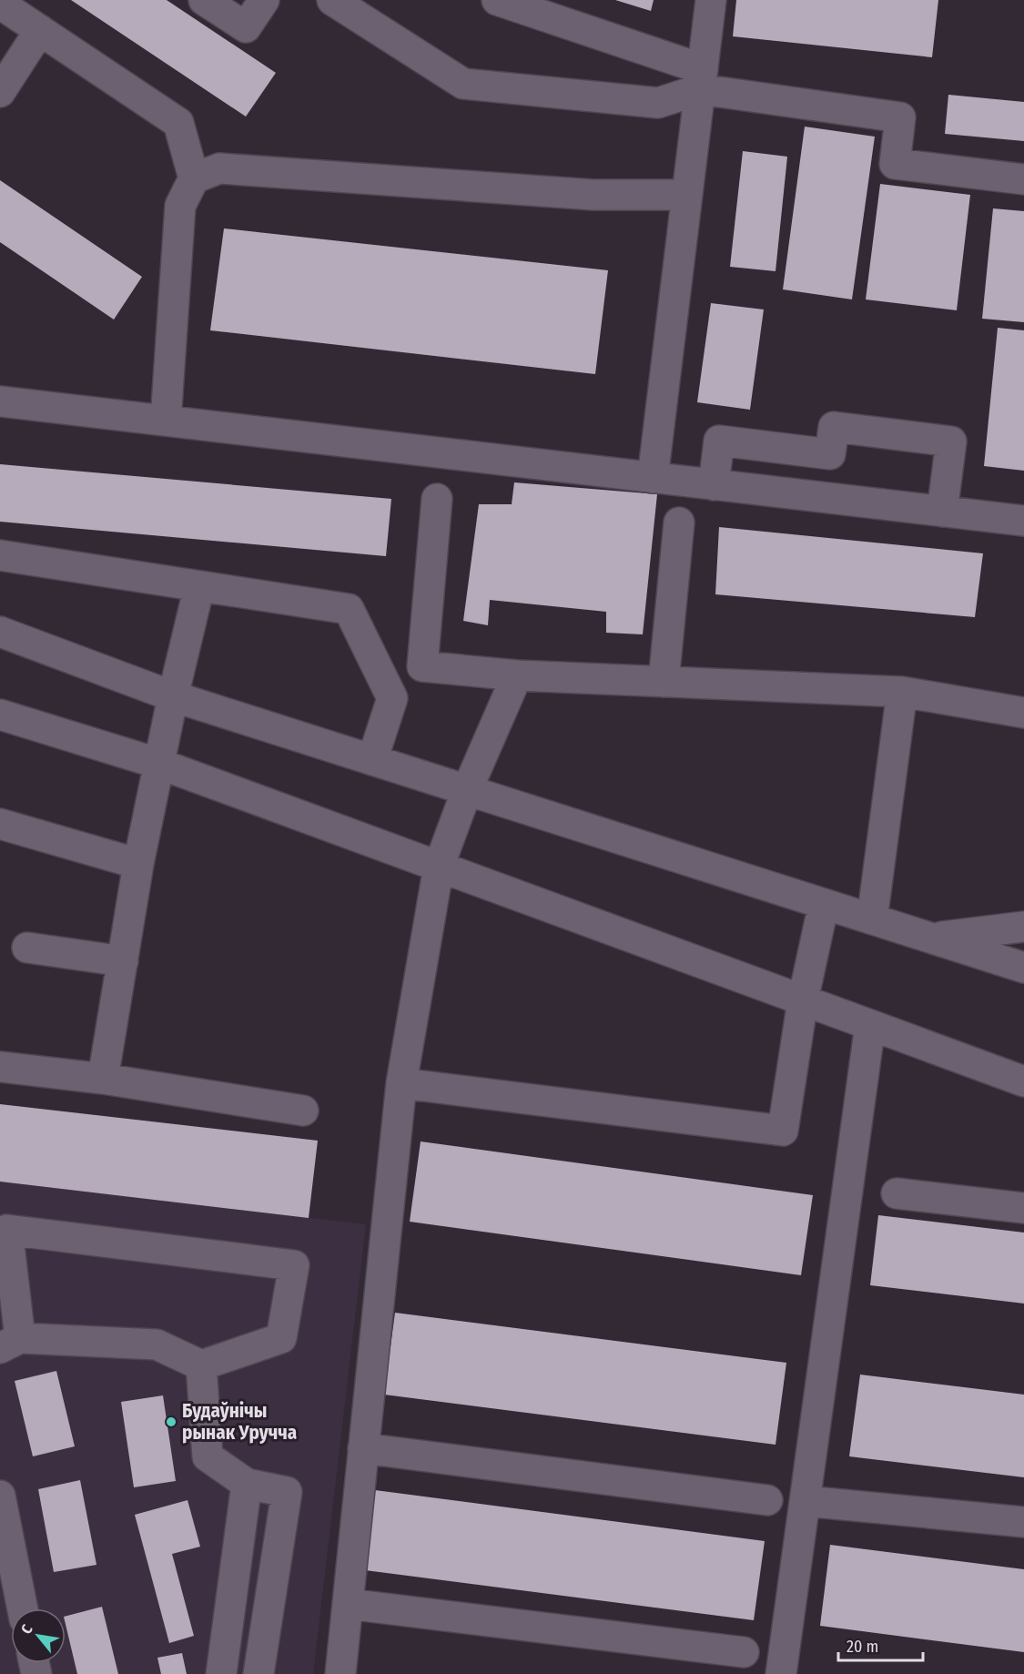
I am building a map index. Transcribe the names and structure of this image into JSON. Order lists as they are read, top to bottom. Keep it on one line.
{"places":["Будаўнічы рынак Уручча"],"scale_bar":"20 m","north":"top left"}
